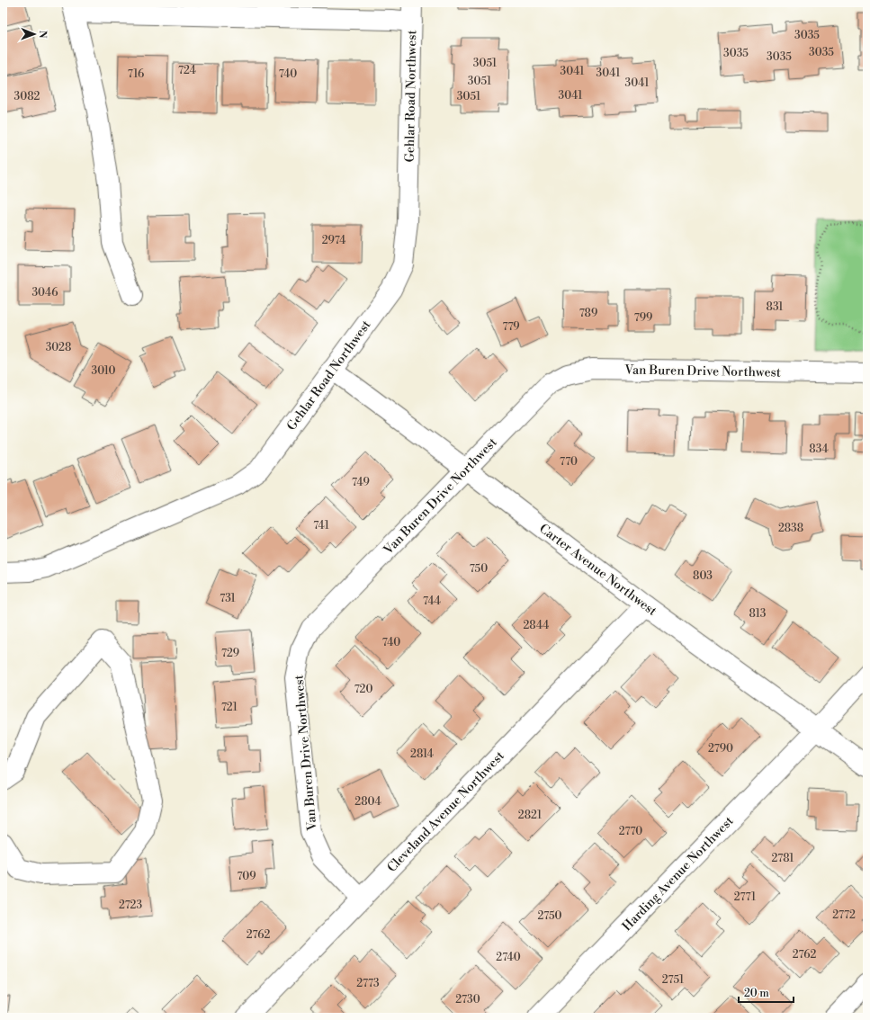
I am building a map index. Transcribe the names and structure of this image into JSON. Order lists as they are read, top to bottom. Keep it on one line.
{"streets":{"street":["Gehlar Road Northwest","Van Buren Drive Northwest","Carter Avenue Northwest","Cleveland Avenue Northwest","Harding Avenue Northwest"]},"crossings":[["Gehlar Road Northwest","Carter Avenue Northwest"],["Van Buren Drive Northwest","Carter Avenue Northwest"],["Van Buren Drive Northwest","Cleveland Avenue Northwest"],["Carter Avenue Northwest","Cleveland Avenue Northwest"],["Carter Avenue Northwest","Harding Avenue Northwest"]],"house_numbers":["3035","3035","3035","3035","3051","724","3041","3041","716","740","3051","3041","3041","3082","3051","2974","3046","831","789","799","779","3028","3010","834","770","749","741","2838","750","803","731","744","813","2844","740","729","720","721","2790","2814","2804","2821","2770","2781","709","2771","2723","2772","2750","2762","2762","2740","2751","2773","2730"],"scale_bar":"20 m","north":"right"}
